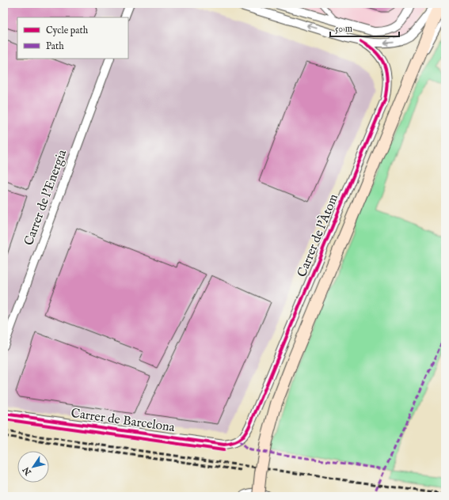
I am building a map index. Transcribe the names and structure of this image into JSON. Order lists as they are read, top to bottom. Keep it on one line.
{"streets":{"street":["Carrer de l'Energia","Carrer de l'Àtom","Carrer de Barcelona"]},"crossings":[["Carrer de l'Àtom","Carrer de Barcelona"]],"legend":["Cycle path","Path"],"scale_bar":"50 m","north":"bottom left"}
